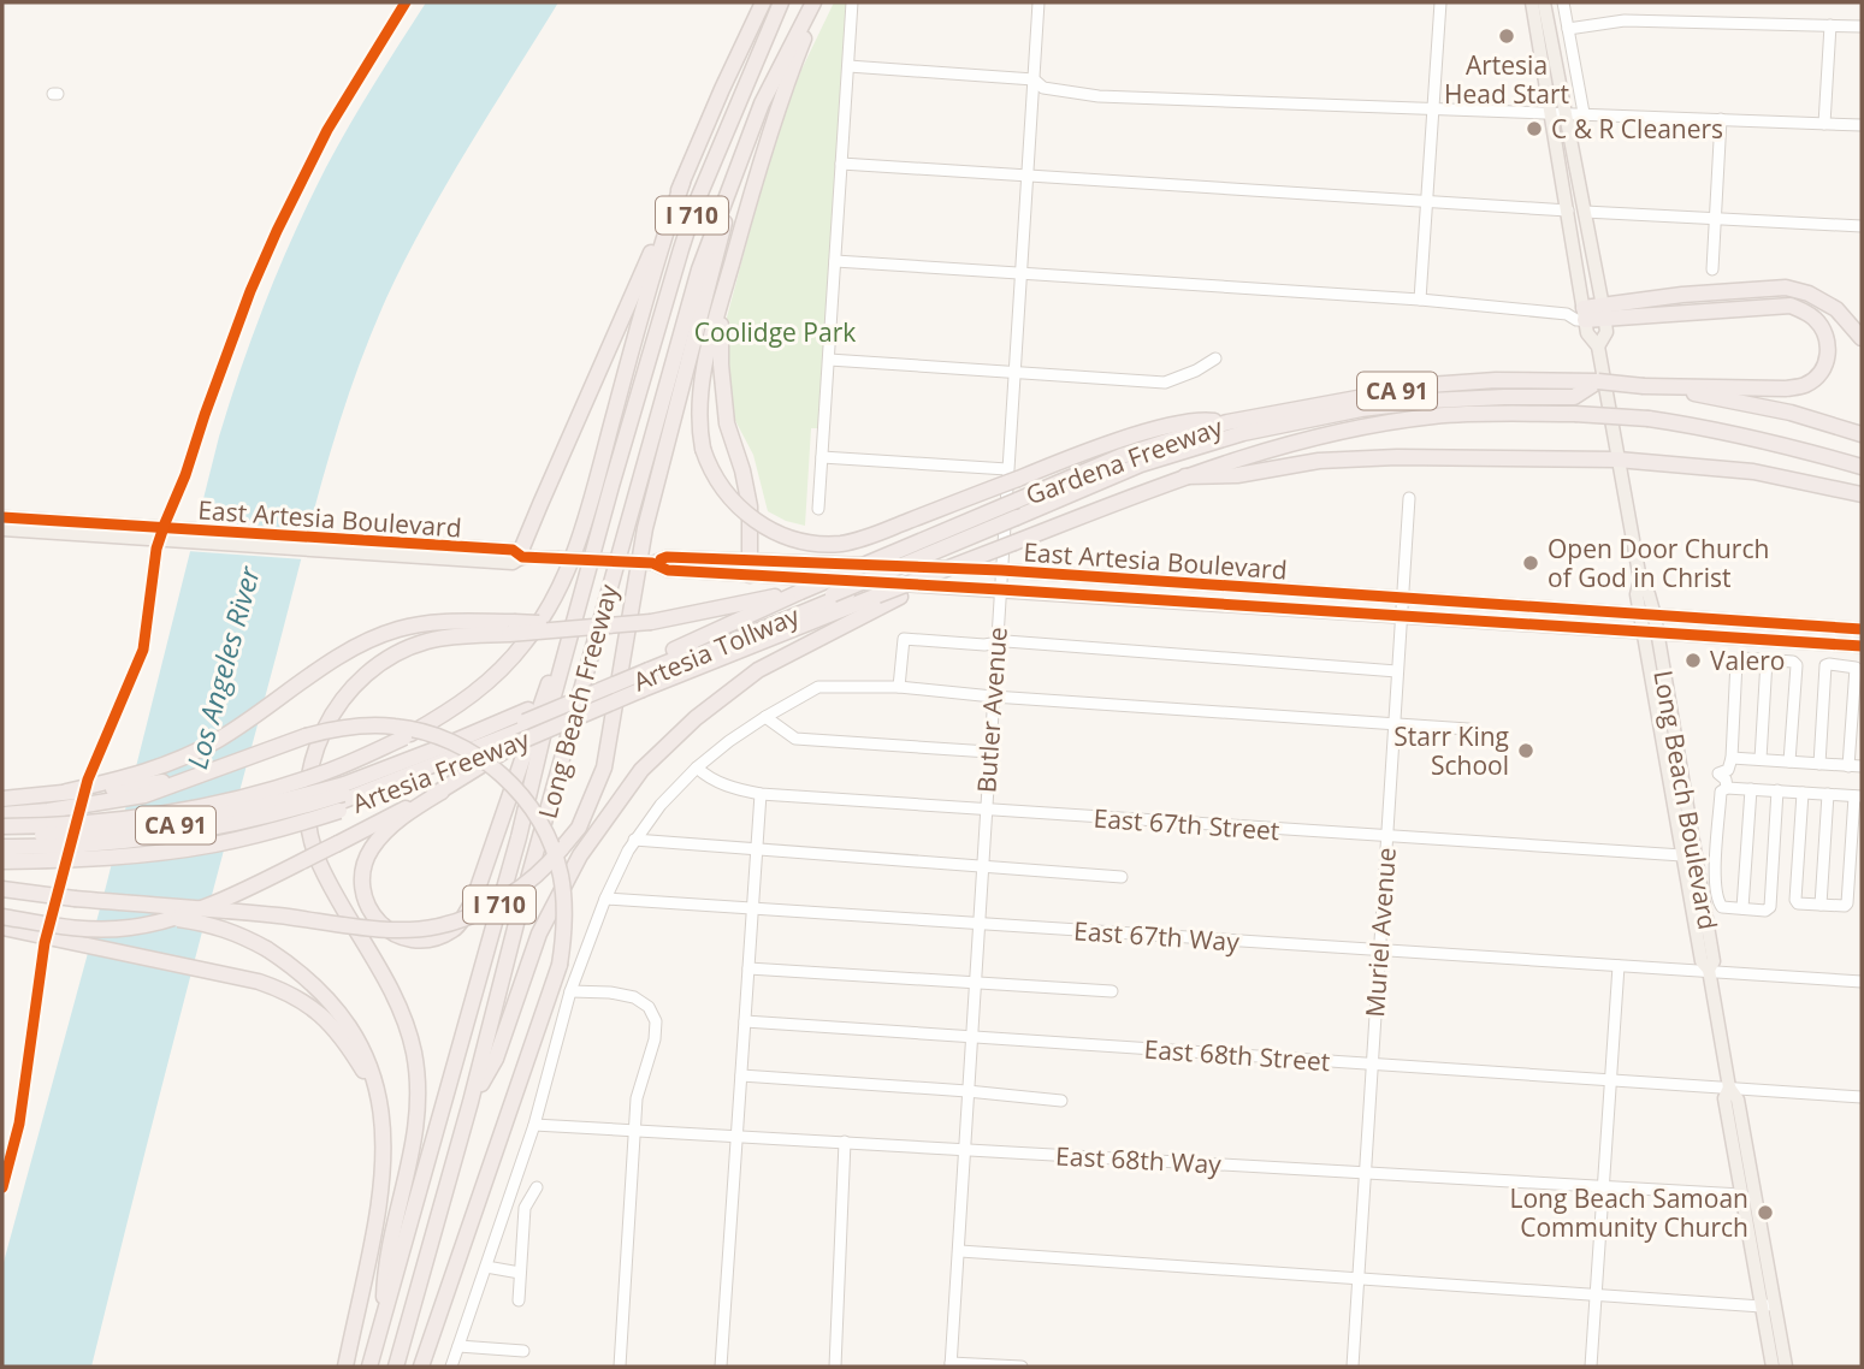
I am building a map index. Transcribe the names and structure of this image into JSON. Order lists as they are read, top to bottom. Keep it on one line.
{"streets":{"highway":["I 710","CA 91","Gardena Freeway","Artesia Tollway","Long Beach Freeway","Artesia Freeway"],"main road":["East Artesia Boulevard","Long Beach Boulevard"],"street":["Butler Avenue","East 67th Street","Muriel Avenue","East 67th Way","East 68th Street","East 68th Way"]},"crossings":[["Gardena Freeway","Artesia Freeway"],["East Artesia Boulevard","Butler Avenue"],["East Artesia Boulevard","Long Beach Boulevard"],["East Artesia Boulevard","Muriel Avenue"],["Artesia Tollway","Artesia Freeway"],["Butler Avenue","East 67th Street"],["Butler Avenue","East 67th Way"],["Butler Avenue","East 68th Street"],["Butler Avenue","East 68th Way"],["Long Beach Boulevard","East 67th Street"],["Long Beach Boulevard","East 67th Way"],["Long Beach Boulevard","East 68th Street"],["Long Beach Boulevard","East 68th Way"],["East 67th Street","Muriel Avenue"],["Muriel Avenue","East 67th Way"],["Muriel Avenue","East 68th Street"],["Muriel Avenue","East 68th Way"]],"water":["Los Angeles River"],"parks":["Coolidge Park"],"places":["Artesia Head Start","C & R Cleaners","Open Door Church of God in Christ","Valero","Starr King School","Long Beach Samoan Community Church"]}
